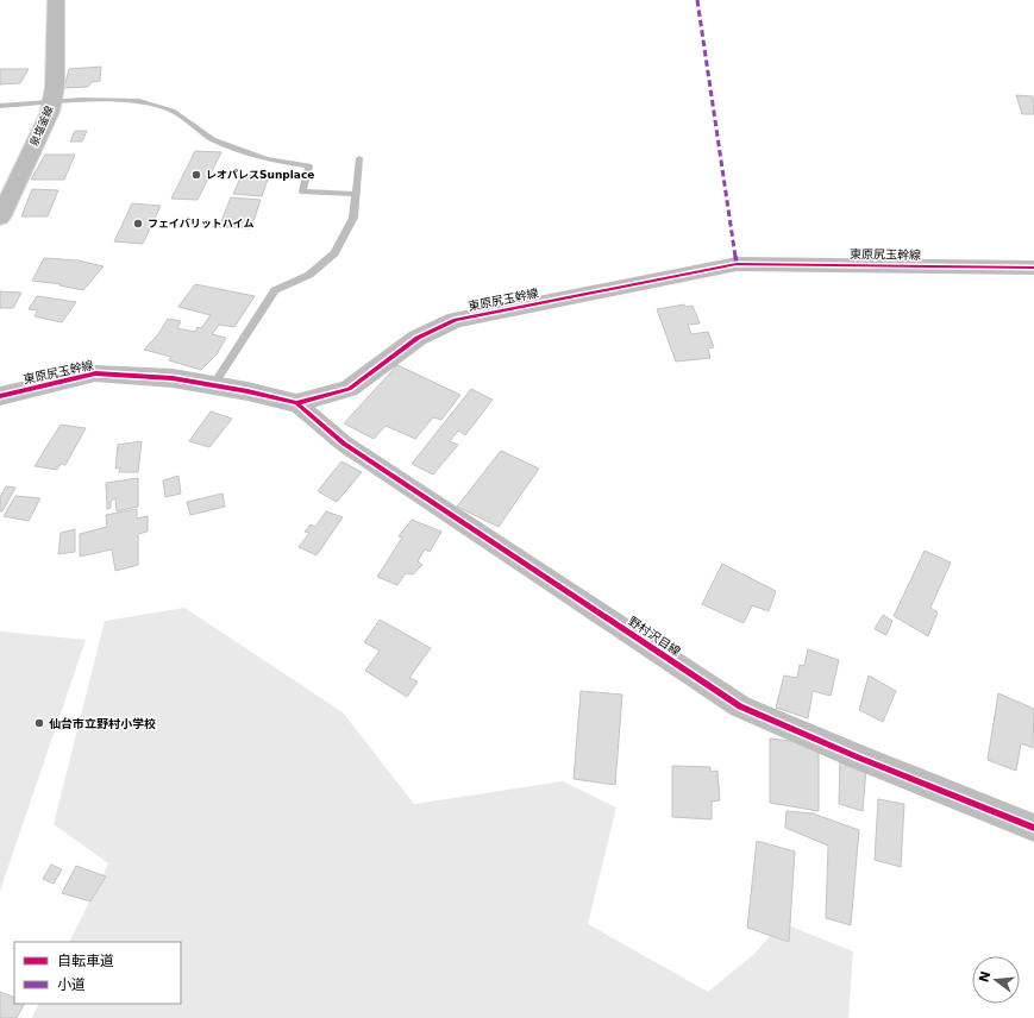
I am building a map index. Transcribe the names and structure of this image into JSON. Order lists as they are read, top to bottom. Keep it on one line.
{"streets":{"street":["泉塩釜線","東原尻玉幹線","野村沢目線"]},"crossings":[["東原尻玉幹線","野村沢目線"]],"places":["レオパレスSunplace","フェイバリットハイム","仙台市立野村小学校"],"legend":["自転車道","小道"],"north":"left"}
